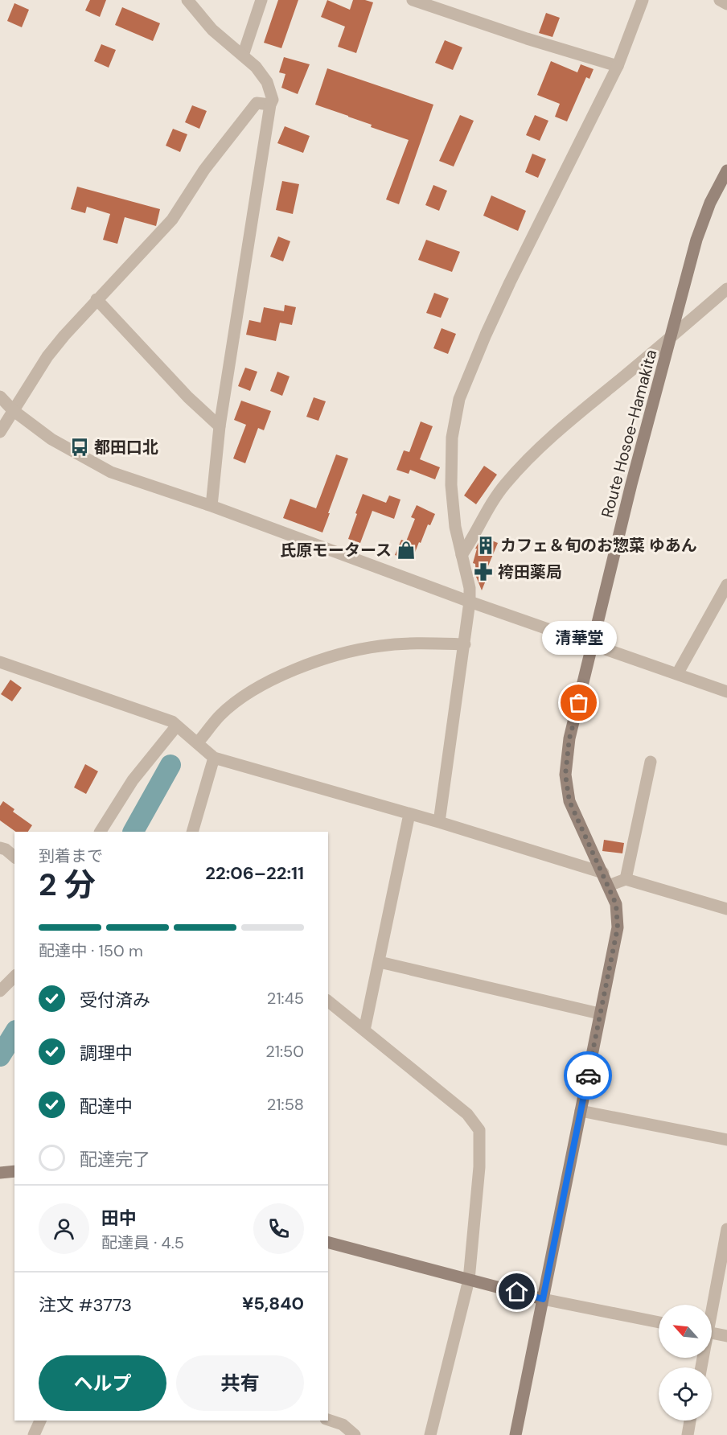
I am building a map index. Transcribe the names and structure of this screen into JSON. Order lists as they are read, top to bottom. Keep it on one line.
{"streets":{"main road":["Route Hosoe-Hamakita"]},"places":{"bus stop":["都田口北"],"building":["カフェ＆旬のお惣菜 ゆあん"],"shop":["氏原モータース"],"pharmacy":["袴田薬局"],"other":["清華堂"]},"north":"top left","page":{"bubble":"清華堂","heading":["2 分","到着まで","22:06–22:11"],"panel":["田中","配達員 · 4.5","注文 #3773","¥5,840"],"bar":"配達中 · 150 m","list":[["受付済み","21:45"],["調理中","21:50"],["配達中","21:58"],"配達完了"],"buttons":["ヘルプ","共有"]}}
